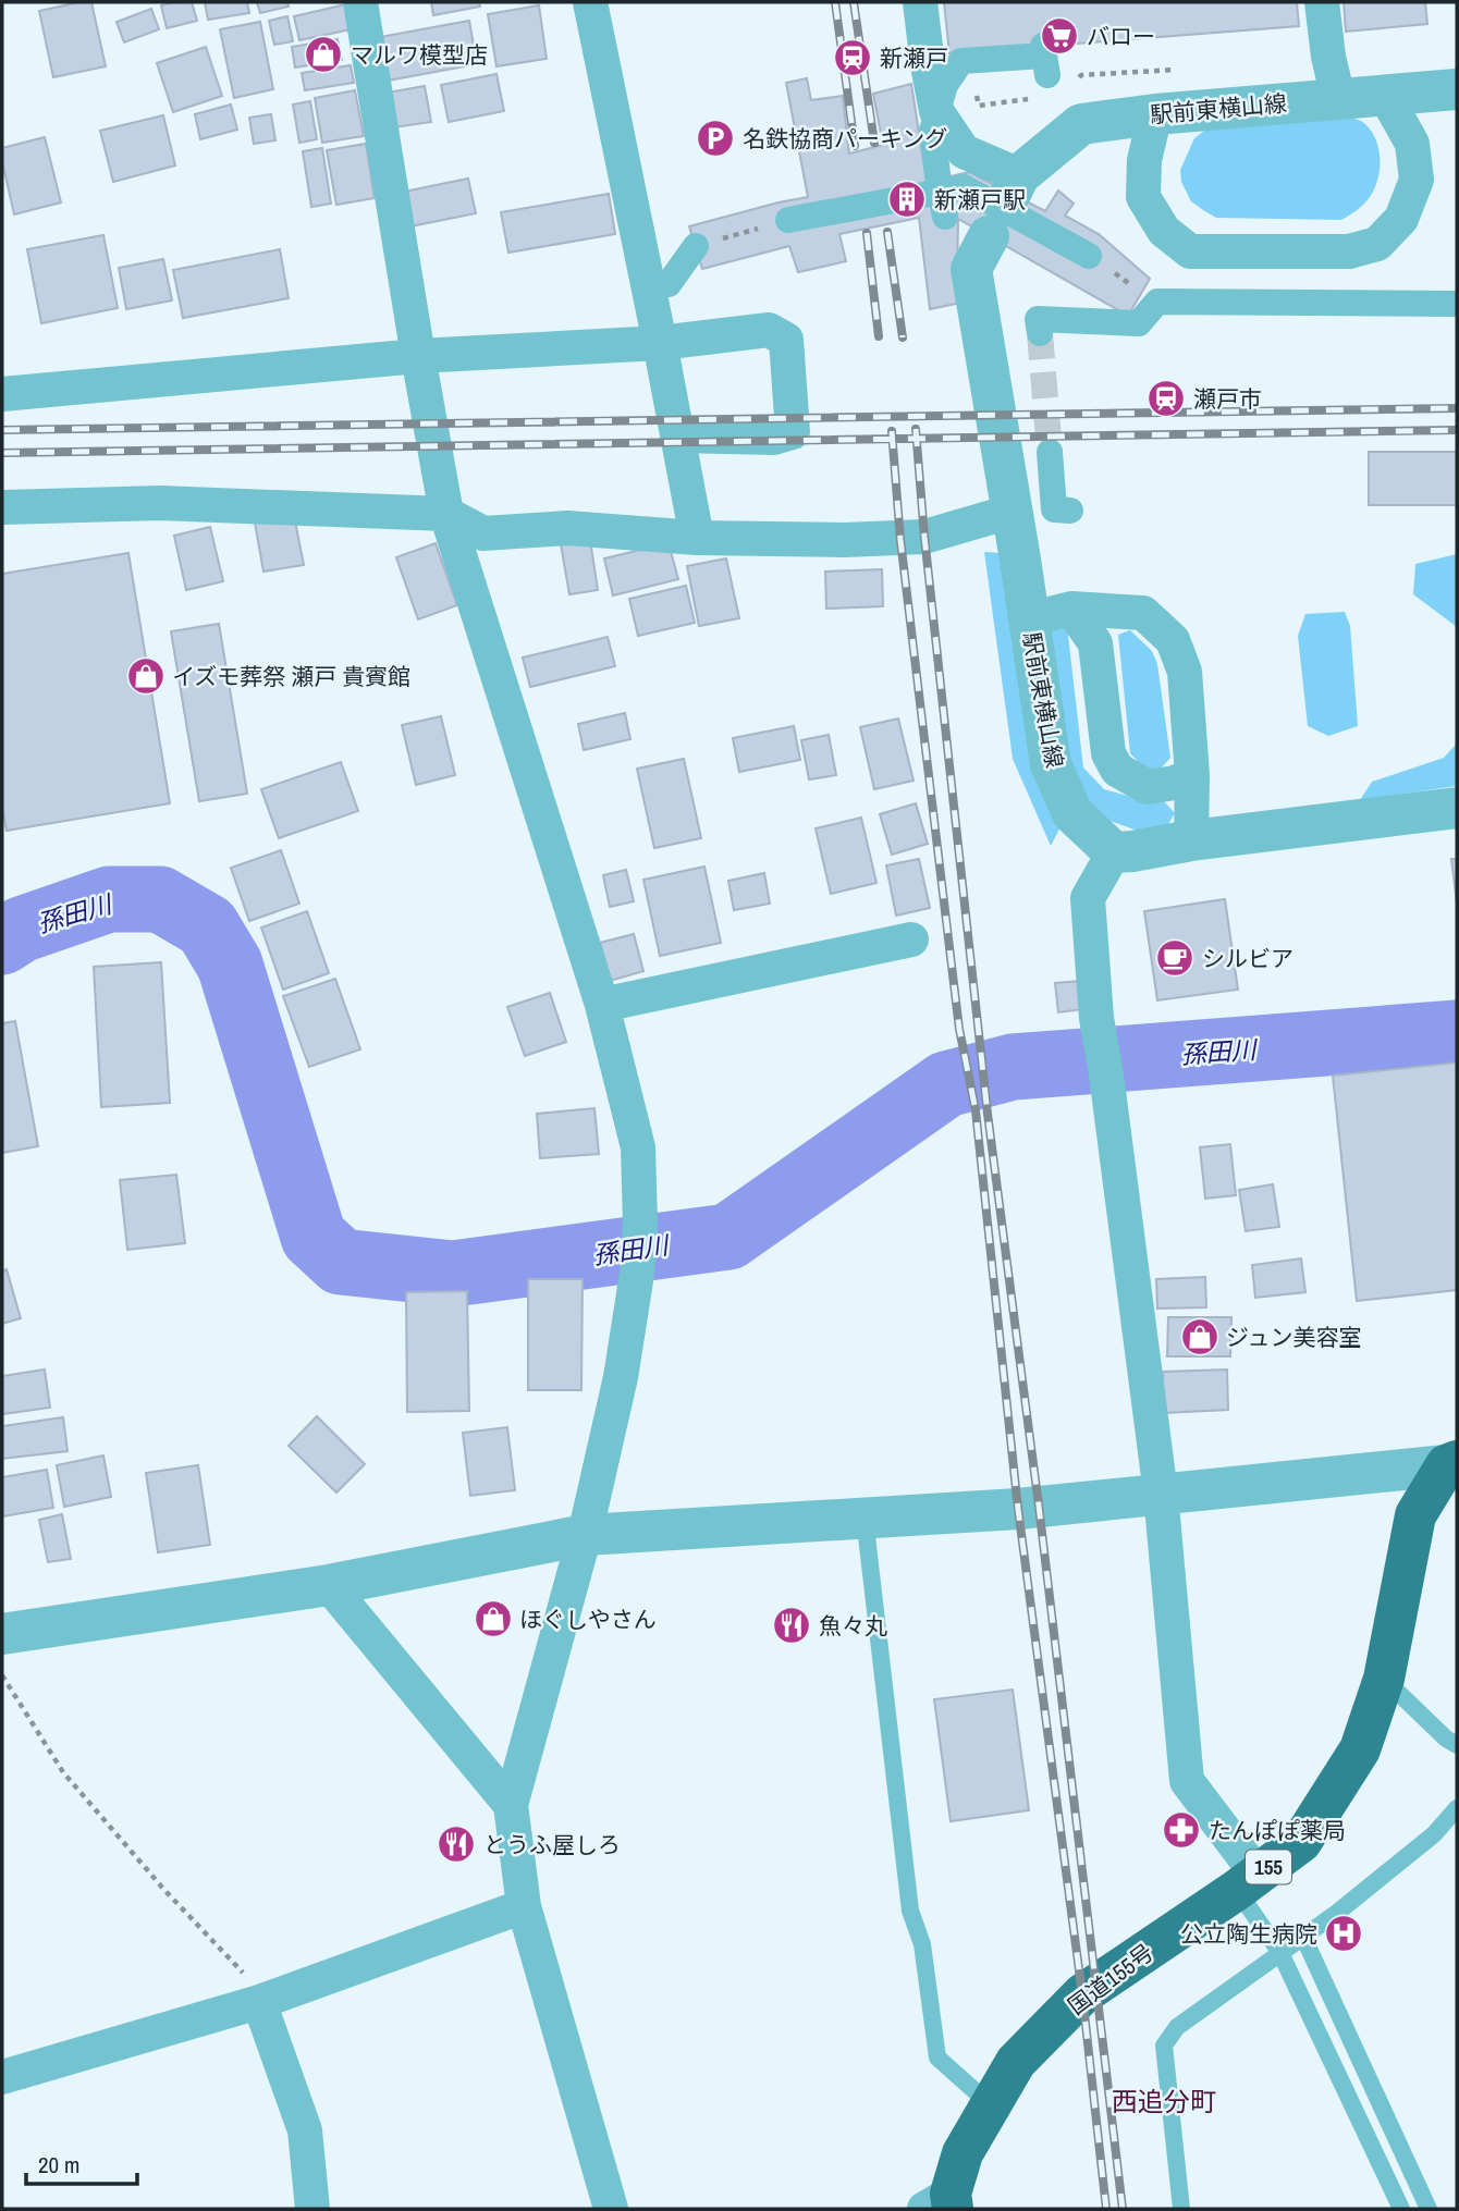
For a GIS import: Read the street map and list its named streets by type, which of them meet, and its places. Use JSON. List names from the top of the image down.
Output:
{
  "streets": {
    "highway": ["155", "国道155号"],
    "street": ["駅前東横山線"]
  },
  "districts": ["西追分町"],
  "water": ["孫田川"],
  "places": {
    "supermarket": ["バロー"],
    "shop": [
      "マルワ模型店",
      "イズモ葬祭 瀬戸 貴賓館",
      "ジュン美容室",
      "ほぐしやさん"
    ],
    "station": ["新瀬戸", "瀬戸市"],
    "parking": ["名鉄協商パーキング"],
    "building": ["新瀬戸駅"],
    "cafe": ["シルビア"],
    "restaurant": ["魚々丸", "とうふ屋しろ"],
    "pharmacy": ["たんぽぽ薬局"],
    "hospital": ["公立陶生病院"]
  },
  "scale_bar": "20 m"
}
